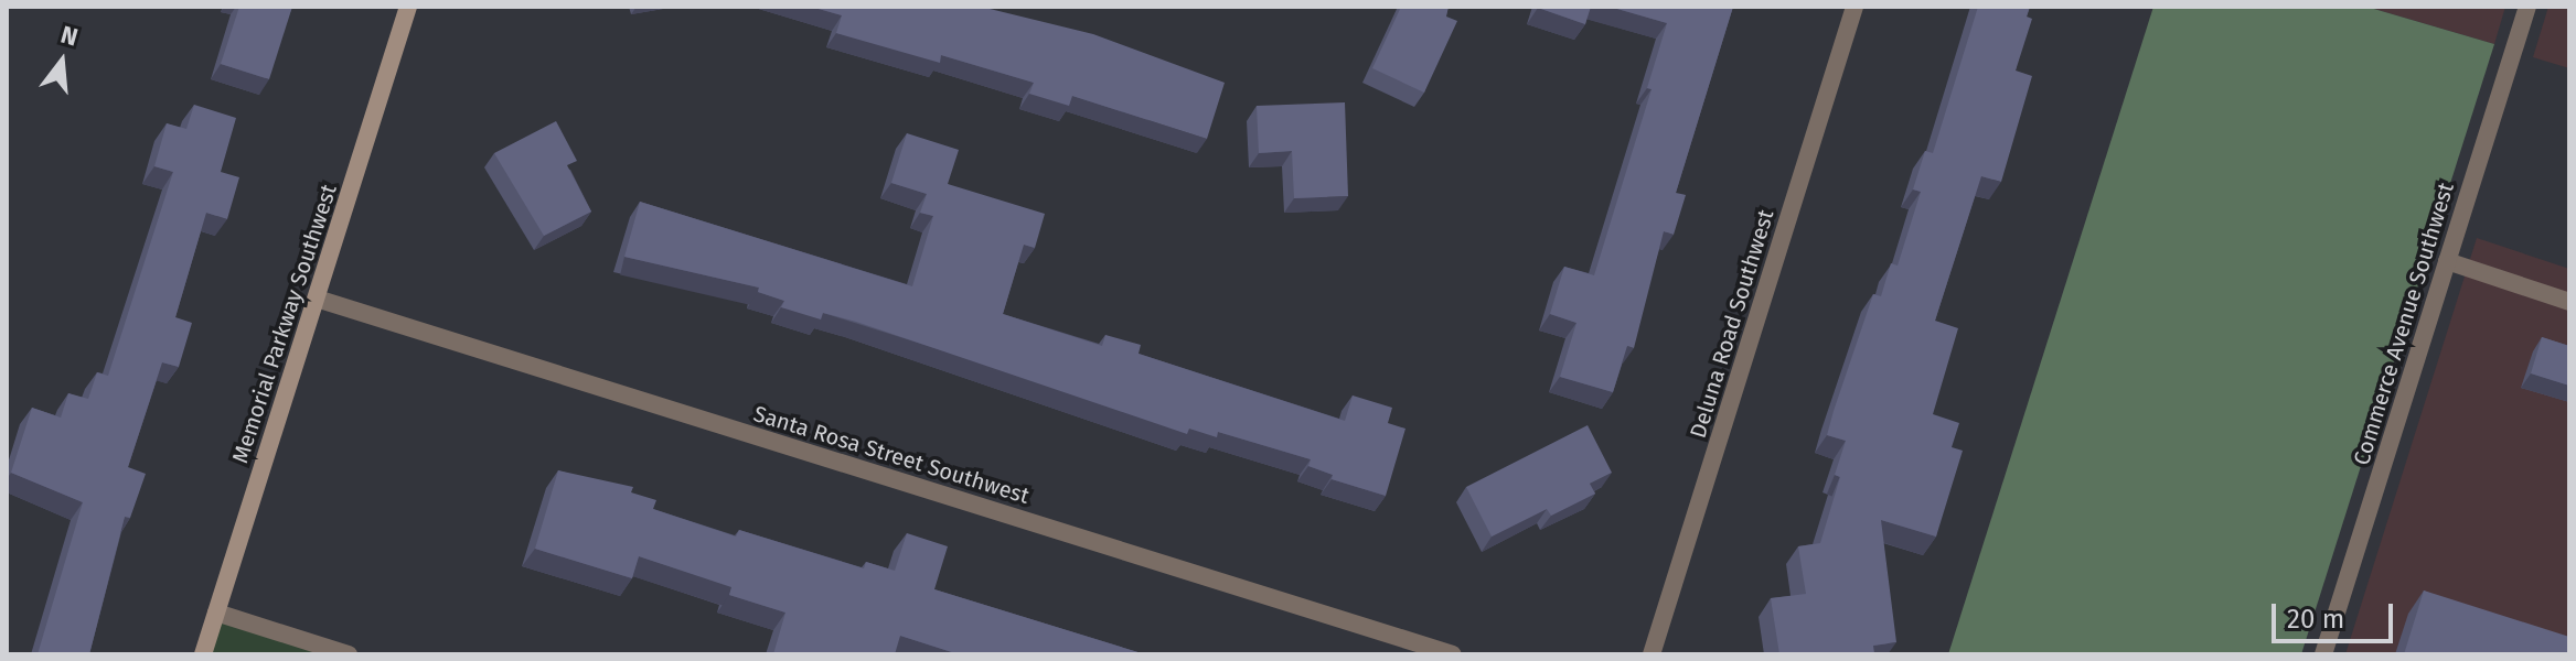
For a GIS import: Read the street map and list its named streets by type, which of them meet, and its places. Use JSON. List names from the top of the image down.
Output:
{
  "streets": {
    "street": [
      "Memorial Parkway Southwest",
      "Deluna Road Southwest",
      "Commerce Avenue Southwest",
      "Santa Rosa Street Southwest"
    ]
  },
  "crossings": [
    ["Memorial Parkway Southwest", "Santa Rosa Street Southwest"]
  ],
  "scale_bar": "20 m",
  "north": "top"
}
